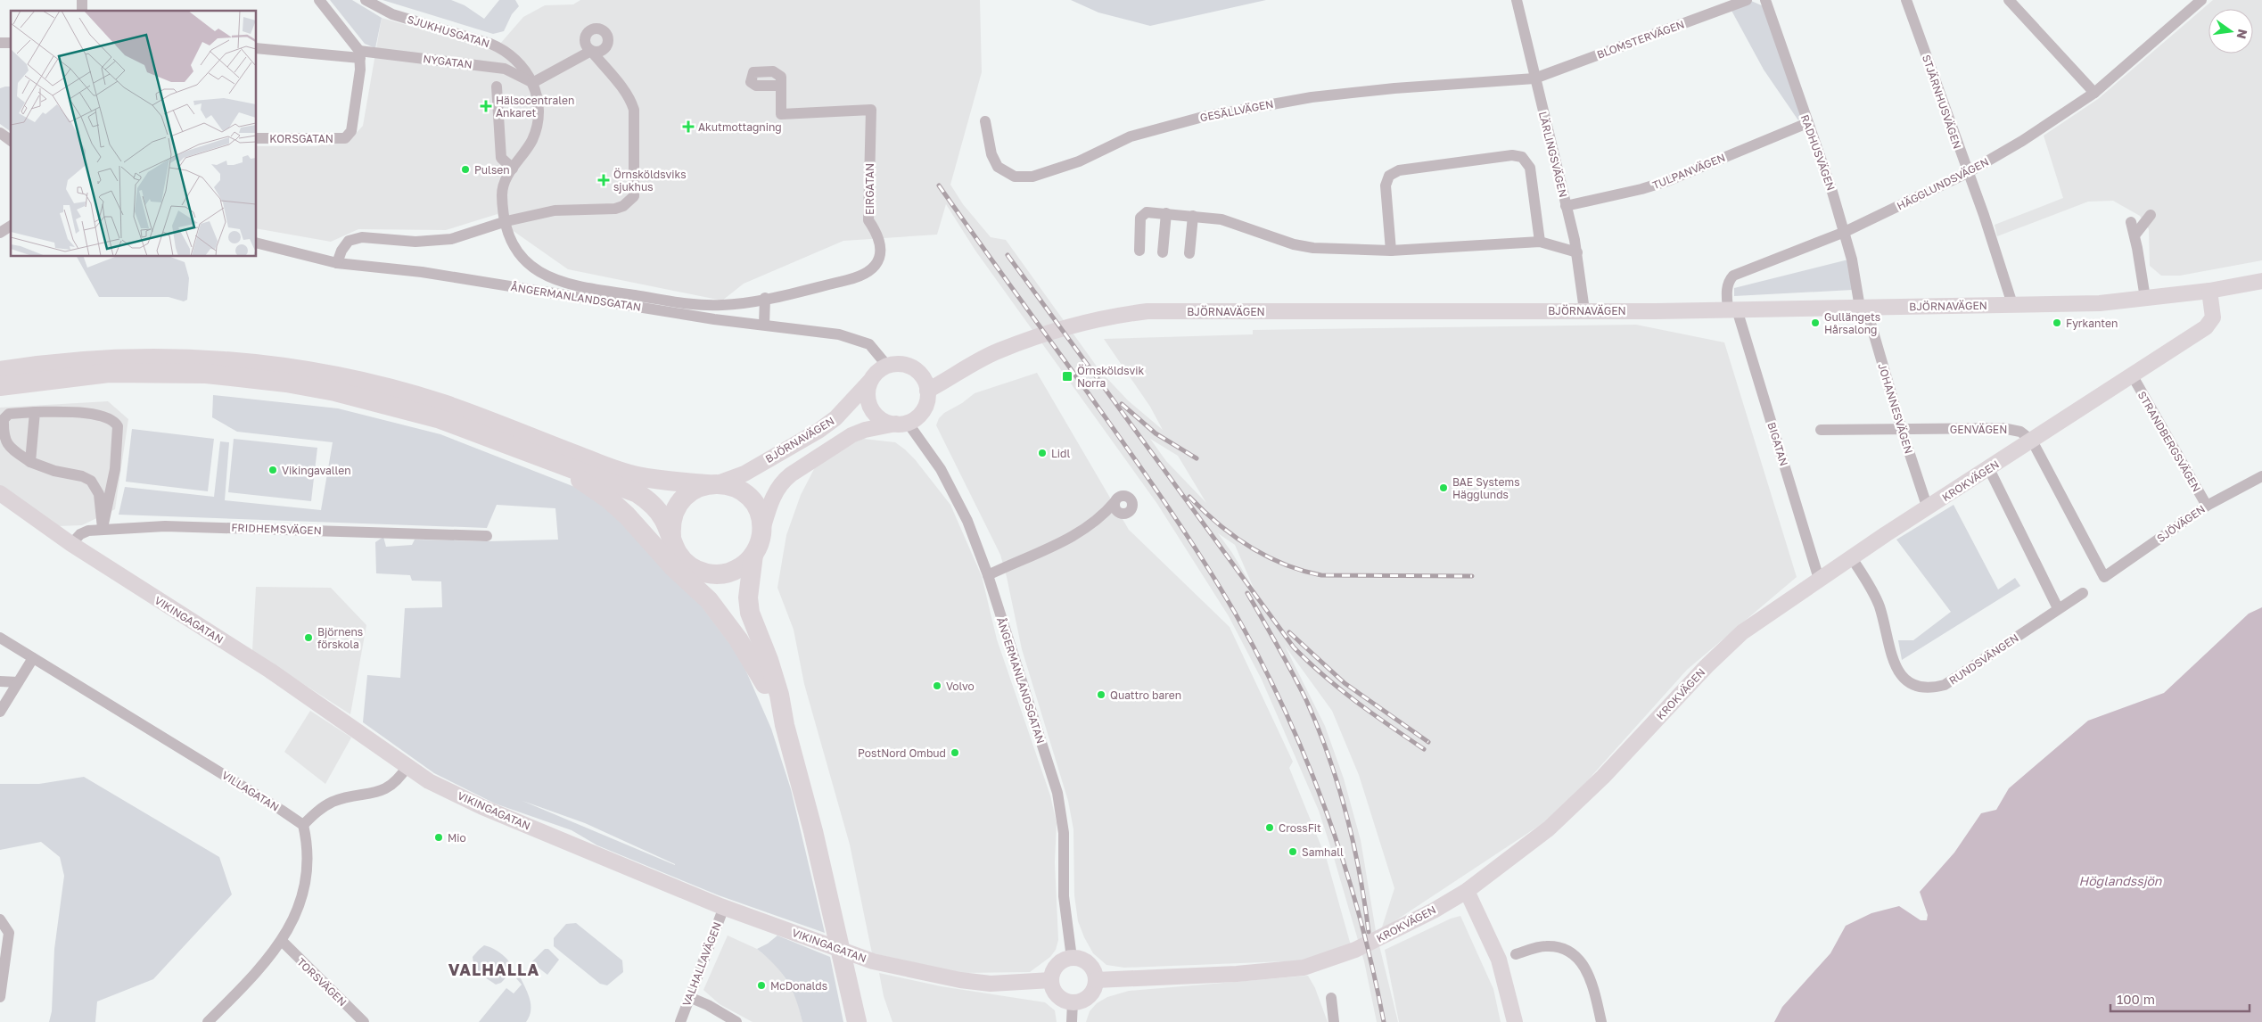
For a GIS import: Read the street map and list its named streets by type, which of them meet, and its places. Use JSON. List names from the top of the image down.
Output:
{
  "streets": {
    "street": [
      "SJUKHUSGATAN",
      "BLOMSTERVÄGEN",
      "NYGATAN",
      "STJÄRNHUSVÄGEN",
      "GESÄLLVÄGEN",
      "KORSGATAN",
      "RADHUSVÄGEN",
      "LÄRLINGSVÄGEN",
      "TULPANVÄGEN",
      "HÄGGLUNDSVÄGEN",
      "EIRGATAN",
      "ÅNGERMANLANDSGATAN",
      "BJÖRNAVÄGEN",
      "JOHANNESVÄGEN",
      "GENVÄGEN",
      "STRANDBERGSVÄGEN",
      "BIGATAN",
      "KROKVÄGEN",
      "SJÖVÄGEN",
      "FRIDHEMSVÄGEN",
      "VIKINGAGATAN",
      "RUNDSVÄNGEN",
      "VILLAGATAN",
      "VALHALLAVÄGEN",
      "TORSVÄGEN"
    ]
  },
  "crossings": [
    ["SJUKHUSGATAN", "NYGATAN"],
    ["SJUKHUSGATAN", "EIRGATAN"],
    ["BLOMSTERVÄGEN", "GESÄLLVÄGEN"],
    ["BLOMSTERVÄGEN", "LÄRLINGSVÄGEN"],
    ["NYGATAN", "KORSGATAN"],
    ["STJÄRNHUSVÄGEN", "HÄGGLUNDSVÄGEN"],
    ["STJÄRNHUSVÄGEN", "BJÖRNAVÄGEN"],
    ["GESÄLLVÄGEN", "LÄRLINGSVÄGEN"],
    ["RADHUSVÄGEN", "TULPANVÄGEN"],
    ["RADHUSVÄGEN", "HÄGGLUNDSVÄGEN"],
    ["RADHUSVÄGEN", "BJÖRNAVÄGEN"],
    ["RADHUSVÄGEN", "JOHANNESVÄGEN"],
    ["LÄRLINGSVÄGEN", "TULPANVÄGEN"],
    ["LÄRLINGSVÄGEN", "BJÖRNAVÄGEN"],
    ["HÄGGLUNDSVÄGEN", "BJÖRNAVÄGEN"],
    ["HÄGGLUNDSVÄGEN", "BIGATAN"],
    ["ÅNGERMANLANDSGATAN", "BJÖRNAVÄGEN"],
    ["ÅNGERMANLANDSGATAN", "KROKVÄGEN"],
    ["ÅNGERMANLANDSGATAN", "VIKINGAGATAN"],
    ["BJÖRNAVÄGEN", "JOHANNESVÄGEN"],
    ["BJÖRNAVÄGEN", "BIGATAN"],
    ["BJÖRNAVÄGEN", "KROKVÄGEN"],
    ["JOHANNESVÄGEN", "GENVÄGEN"],
    ["JOHANNESVÄGEN", "KROKVÄGEN"],
    ["GENVÄGEN", "KROKVÄGEN"],
    ["GENVÄGEN", "SJÖVÄGEN"],
    ["STRANDBERGSVÄGEN", "KROKVÄGEN"],
    ["STRANDBERGSVÄGEN", "SJÖVÄGEN"],
    ["BIGATAN", "KROKVÄGEN"],
    ["KROKVÄGEN", "SJÖVÄGEN"],
    ["KROKVÄGEN", "VIKINGAGATAN"],
    ["KROKVÄGEN", "RUNDSVÄNGEN"],
    ["FRIDHEMSVÄGEN", "VIKINGAGATAN"],
    ["VIKINGAGATAN", "VALHALLAVÄGEN"]
  ],
  "districts": ["VALHALLA"],
  "water": ["Höglandssjön"],
  "places": {
    "health": ["Hälsocentralen Ankaret", "Akutmottagning", "Örnsköldsviks sjukhus"],
    "other": [
      "Pulsen",
      "Gullängets Hårsalong",
      "Fyrkanten",
      "Lidl",
      "Vikingavallen",
      "BAE Systems Hägglunds",
      "Björnens förskola",
      "Volvo",
      "Quattro baren",
      "PostNord Ombud",
      "CrossFit",
      "Mio",
      "Samhall",
      "McDonalds"
    ],
    "transit": ["Örnsköldsvik Norra"]
  },
  "scale_bar": "100 m",
  "north": "right"
}
